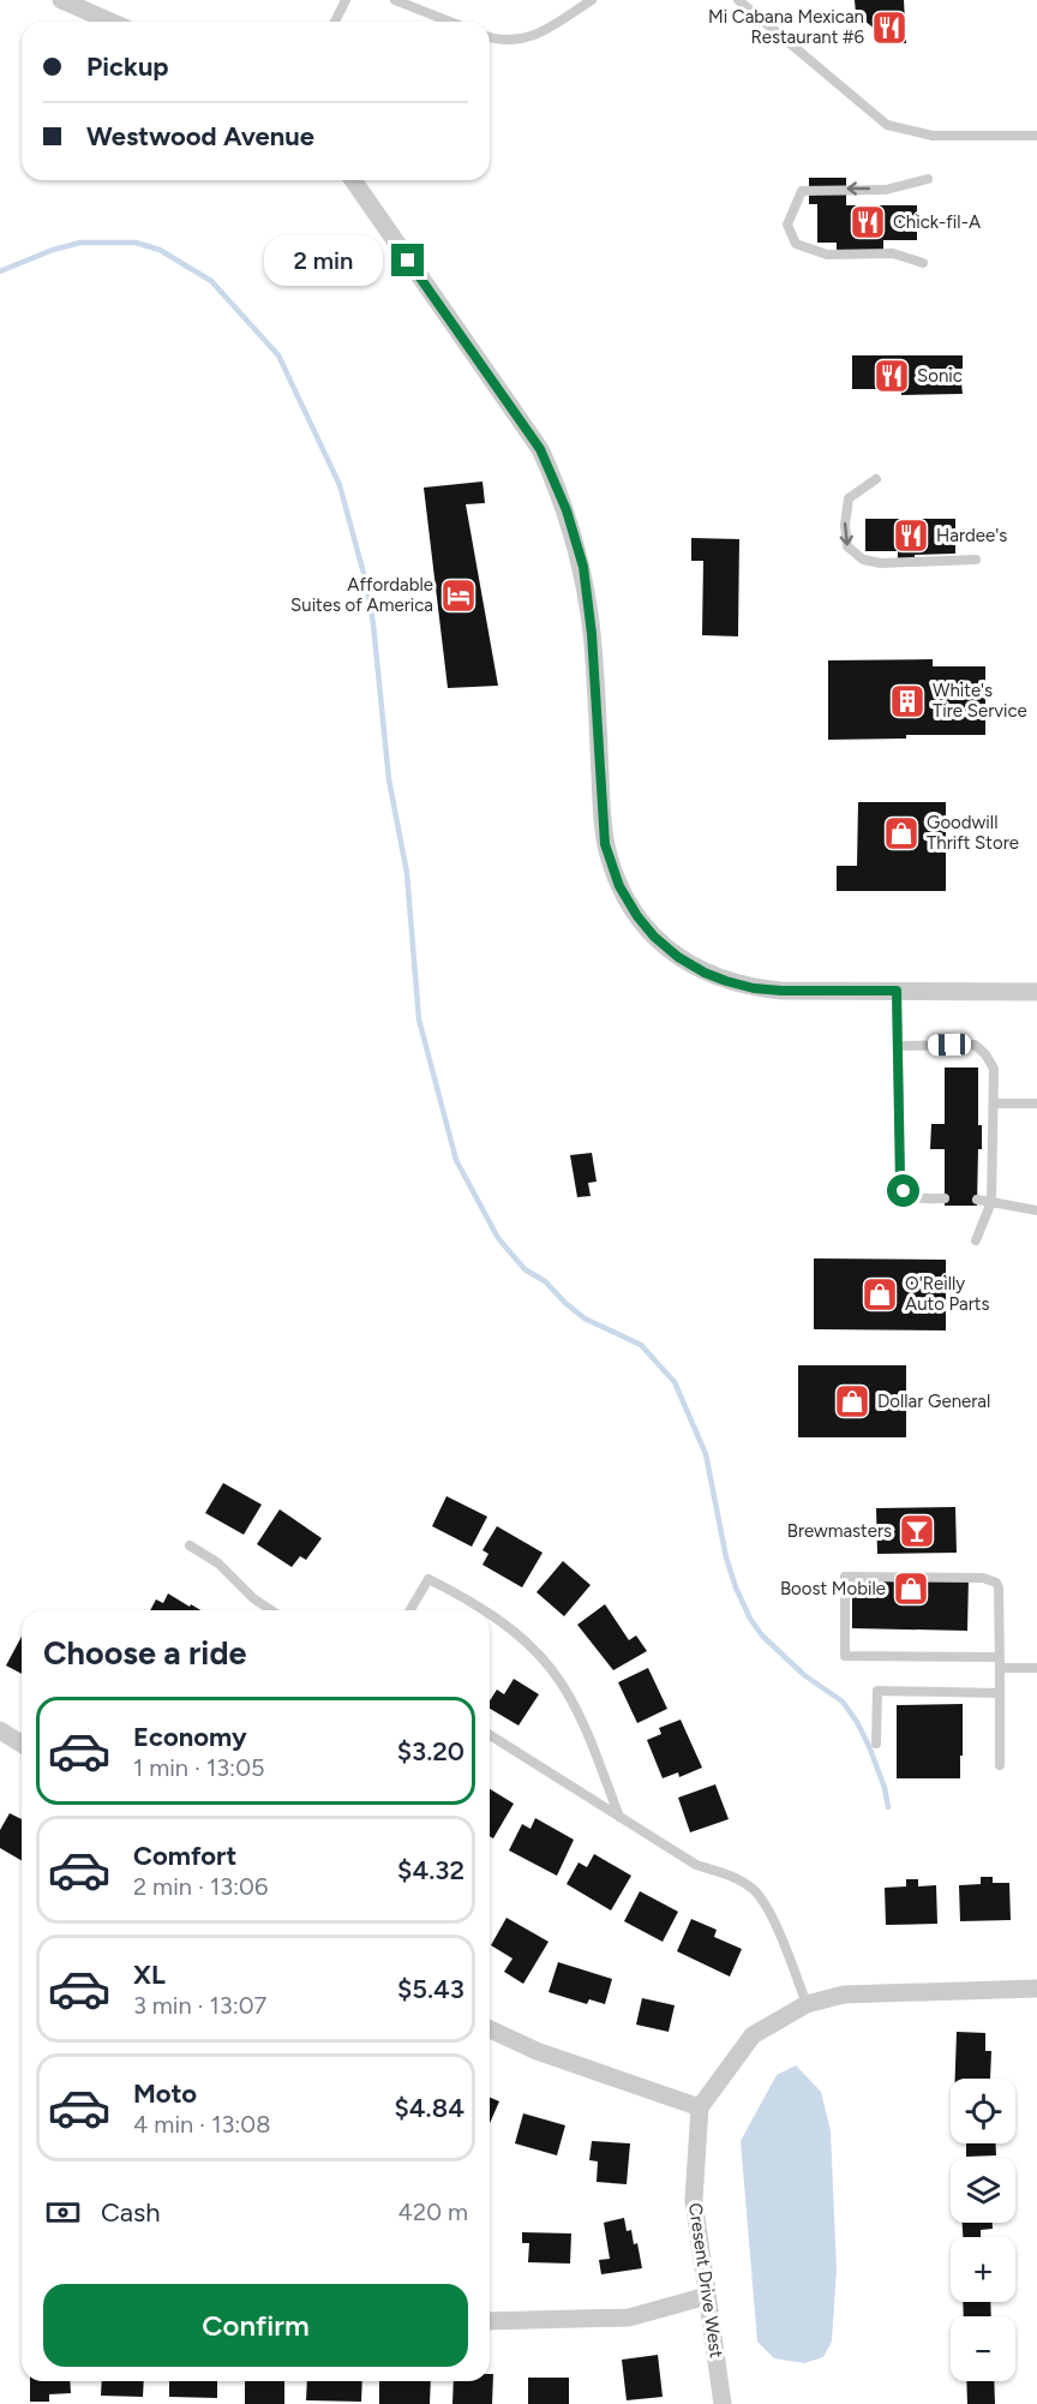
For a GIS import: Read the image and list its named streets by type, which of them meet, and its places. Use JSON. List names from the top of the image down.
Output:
{
  "streets": {
    "street": ["Cresent Drive West"]
  },
  "places": {
    "restaurant": [
      "Mi Cabana Mexican Restaurant #6",
      "Chick-fil-A",
      "Sonic",
      "Hardee's"
    ],
    "hotel": ["Affordable Suites of America"],
    "building": ["White's Tire Service"],
    "shop": [
      "Goodwill Thrift Store",
      "O'Reilly Auto Parts",
      "Dollar General",
      "Boost Mobile"
    ],
    "bar": ["Brewmasters"]
  },
  "page": {
    "banner": ["Pickup", "Westwood Avenue"],
    "bubble": "2 min",
    "heading": "Choose a ride",
    "list": [
      {
        "name": "Economy",
        "note": "1 min · 13:05",
        "value": "$3.20"
      },
      {
        "name": "Comfort",
        "note": "2 min · 13:06",
        "value": "$4.32"
      },
      {
        "name": "XL",
        "note": "3 min · 13:07",
        "value": "$5.43"
      },
      {
        "name": "Moto",
        "note": "4 min · 13:08",
        "value": "$4.84"
      }
    ],
    "map_buttons": ["+", "−"],
    "pay": ["Cash", "420 m"],
    "buttons": "Confirm"
  }
}
